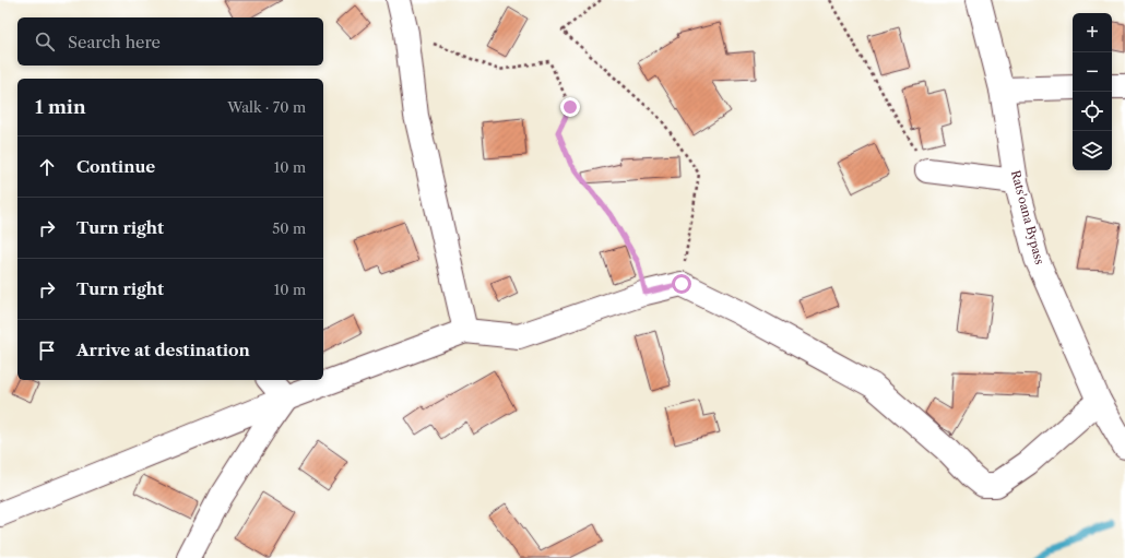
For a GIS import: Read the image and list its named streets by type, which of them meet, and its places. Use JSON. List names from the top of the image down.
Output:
{
  "streets": {
    "street": ["Rats'oana Bypass"]
  },
  "page": {
    "map_buttons": ["+", "−"],
    "search": "Search here",
    "heading": ["1 min", "Walk · 70 m"],
    "list": [
      ["Continue", "10 m"],
      ["Turn right", "50 m"],
      ["Turn right", "10 m"],
      "Arrive at destination"
    ]
  }
}
